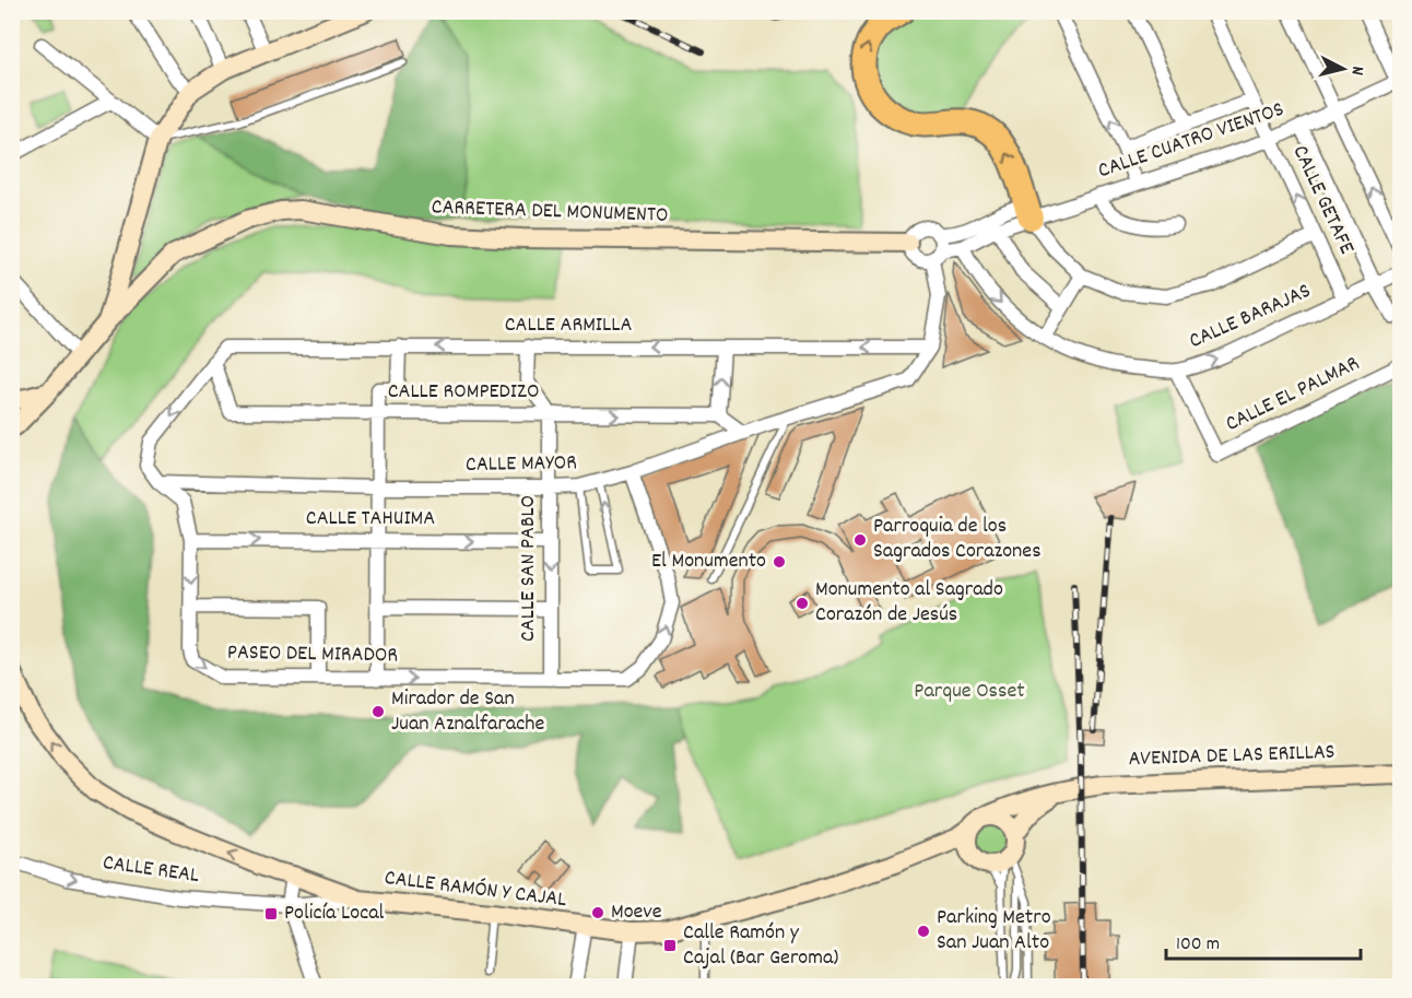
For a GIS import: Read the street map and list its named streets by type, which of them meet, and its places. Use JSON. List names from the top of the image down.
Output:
{
  "streets": {
    "main road": ["CARRETERA DEL MONUMENTO", "AVENIDA DE LAS ERILLAS", "CALLE RAMÓN Y CAJAL"],
    "street": [
      "CALLE CUATRO VIENTOS",
      "CALLE GETAFE",
      "CALLE BARAJAS",
      "CALLE ARMILLA",
      "CALLE ROMPEDIZO",
      "CALLE EL PALMAR",
      "CALLE MAYOR",
      "CALLE TAHUIMA",
      "CALLE SAN PABLO",
      "PASEO DEL MIRADOR",
      "CALLE REAL"
    ]
  },
  "crossings": [
    ["CALLE CUATRO VIENTOS", "CALLE GETAFE"],
    ["CALLE CUATRO VIENTOS", "CARRETERA DEL MONUMENTO"],
    ["CALLE CUATRO VIENTOS", "CALLE BARAJAS"],
    ["CALLE GETAFE", "CALLE BARAJAS"],
    ["CALLE BARAJAS", "CALLE EL PALMAR"],
    ["CALLE ARMILLA", "CALLE ROMPEDIZO"],
    ["CALLE ARMILLA", "CALLE MAYOR"],
    ["CALLE ARMILLA", "PASEO DEL MIRADOR"],
    ["CALLE ROMPEDIZO", "CALLE SAN PABLO"],
    ["CALLE MAYOR", "CALLE SAN PABLO"],
    ["CALLE MAYOR", "PASEO DEL MIRADOR"],
    ["CALLE TAHUIMA", "CALLE SAN PABLO"],
    ["CALLE TAHUIMA", "PASEO DEL MIRADOR"],
    ["CALLE SAN PABLO", "PASEO DEL MIRADOR"],
    ["AVENIDA DE LAS ERILLAS", "CALLE RAMÓN Y CAJAL"],
    ["CALLE REAL", "CALLE RAMÓN Y CAJAL"]
  ],
  "one_way": ["CALLE ARMILLA", "CALLE REAL"],
  "parks": ["Parque Osset"],
  "places": {
    "other": [
      "Parroquia de los Sagrados Corazones",
      "El Monumento",
      "Monumento al Sagrado Corazón de Jesús",
      "Mirador de San Juan Aznalfarache",
      "Moeve",
      "Parking Metro San Juan Alto"
    ],
    "transit": ["Policía Local", "Calle Ramón y Cajal (Bar Geroma)"]
  },
  "scale_bar": "100 m",
  "north": "right"
}
